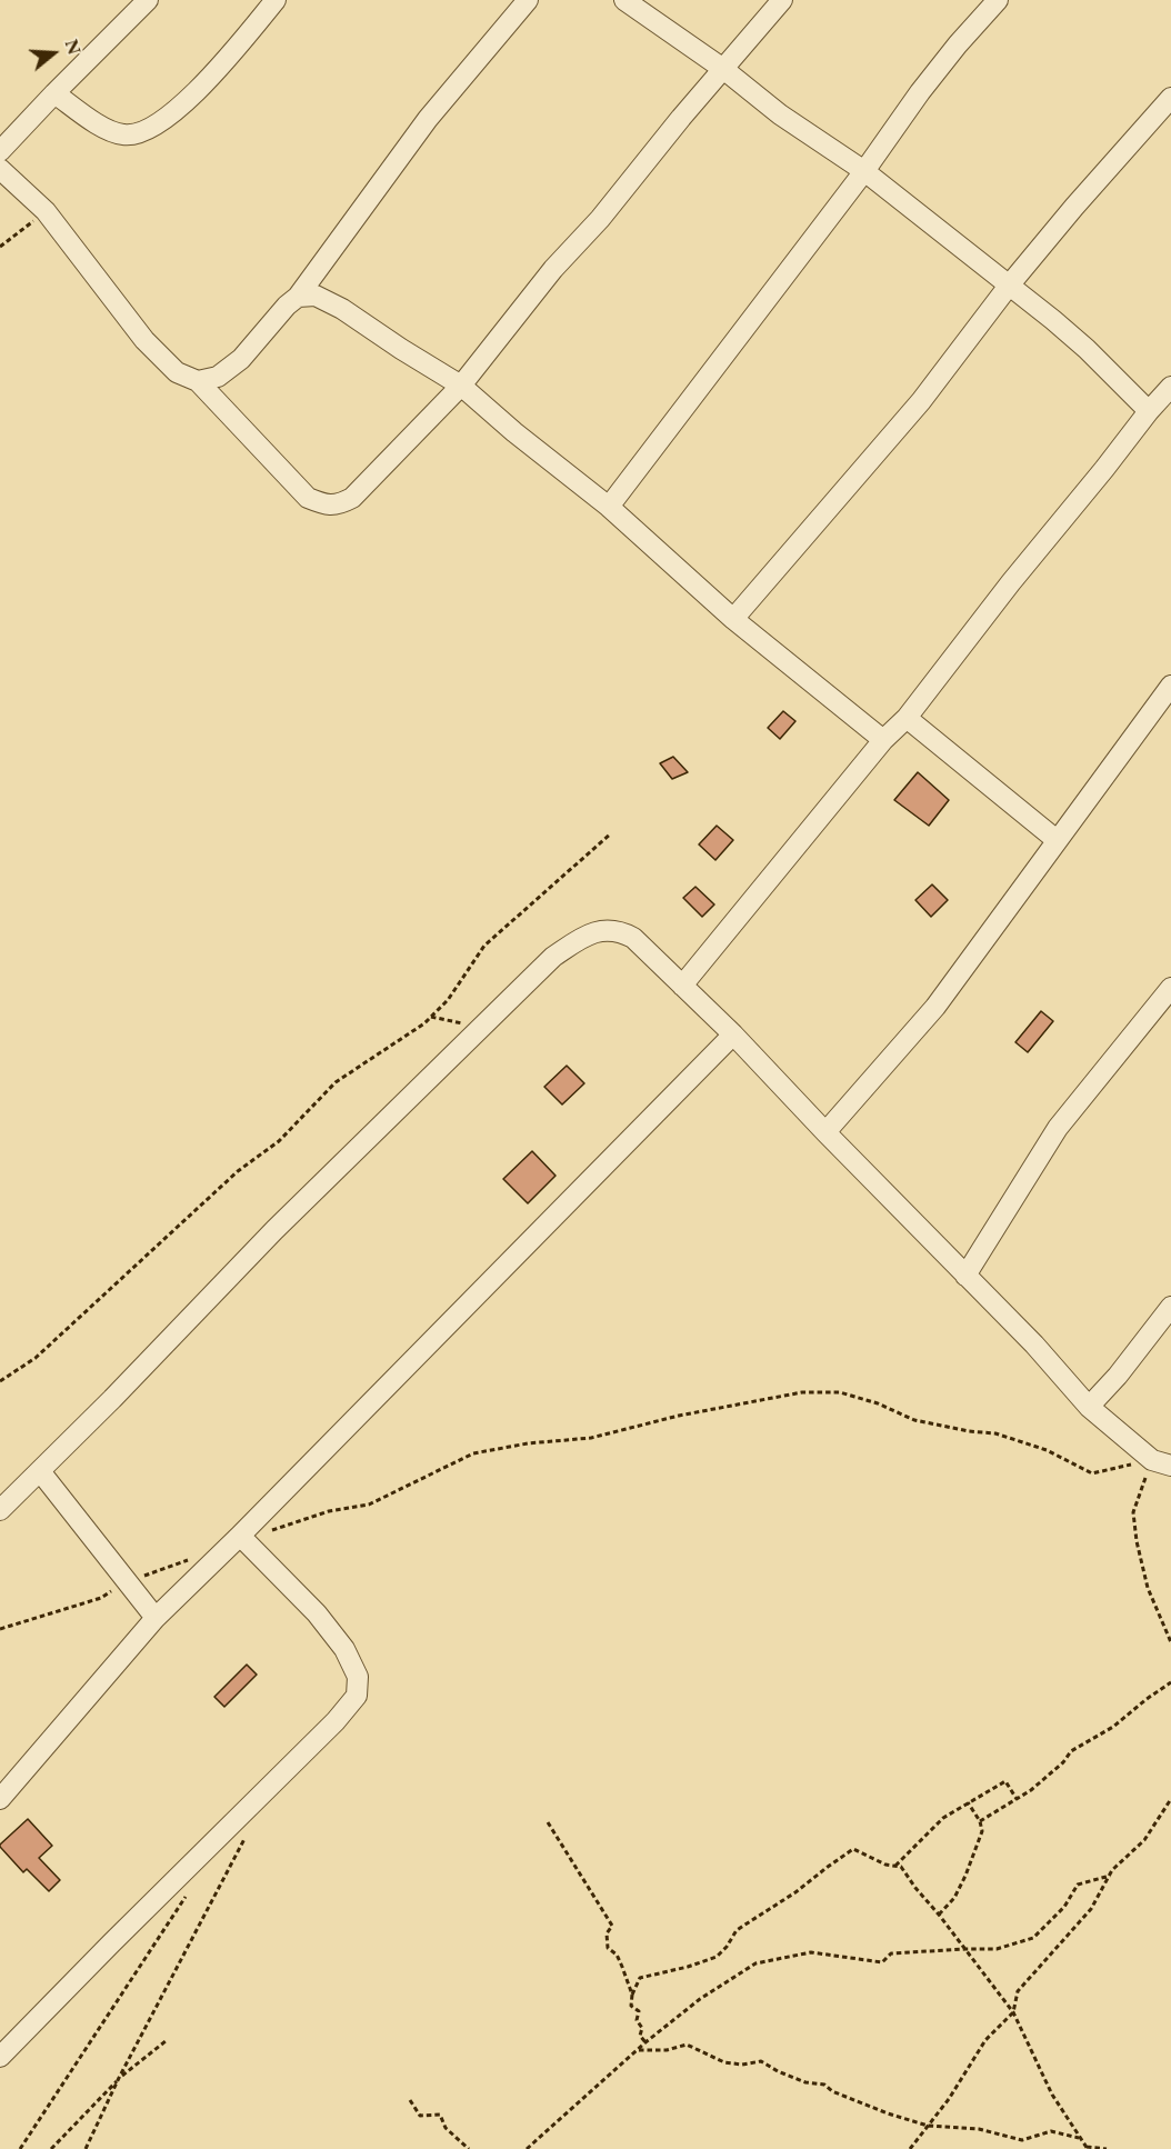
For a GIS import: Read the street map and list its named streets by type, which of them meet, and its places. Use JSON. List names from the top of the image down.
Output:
{
  "north": "right"
}
